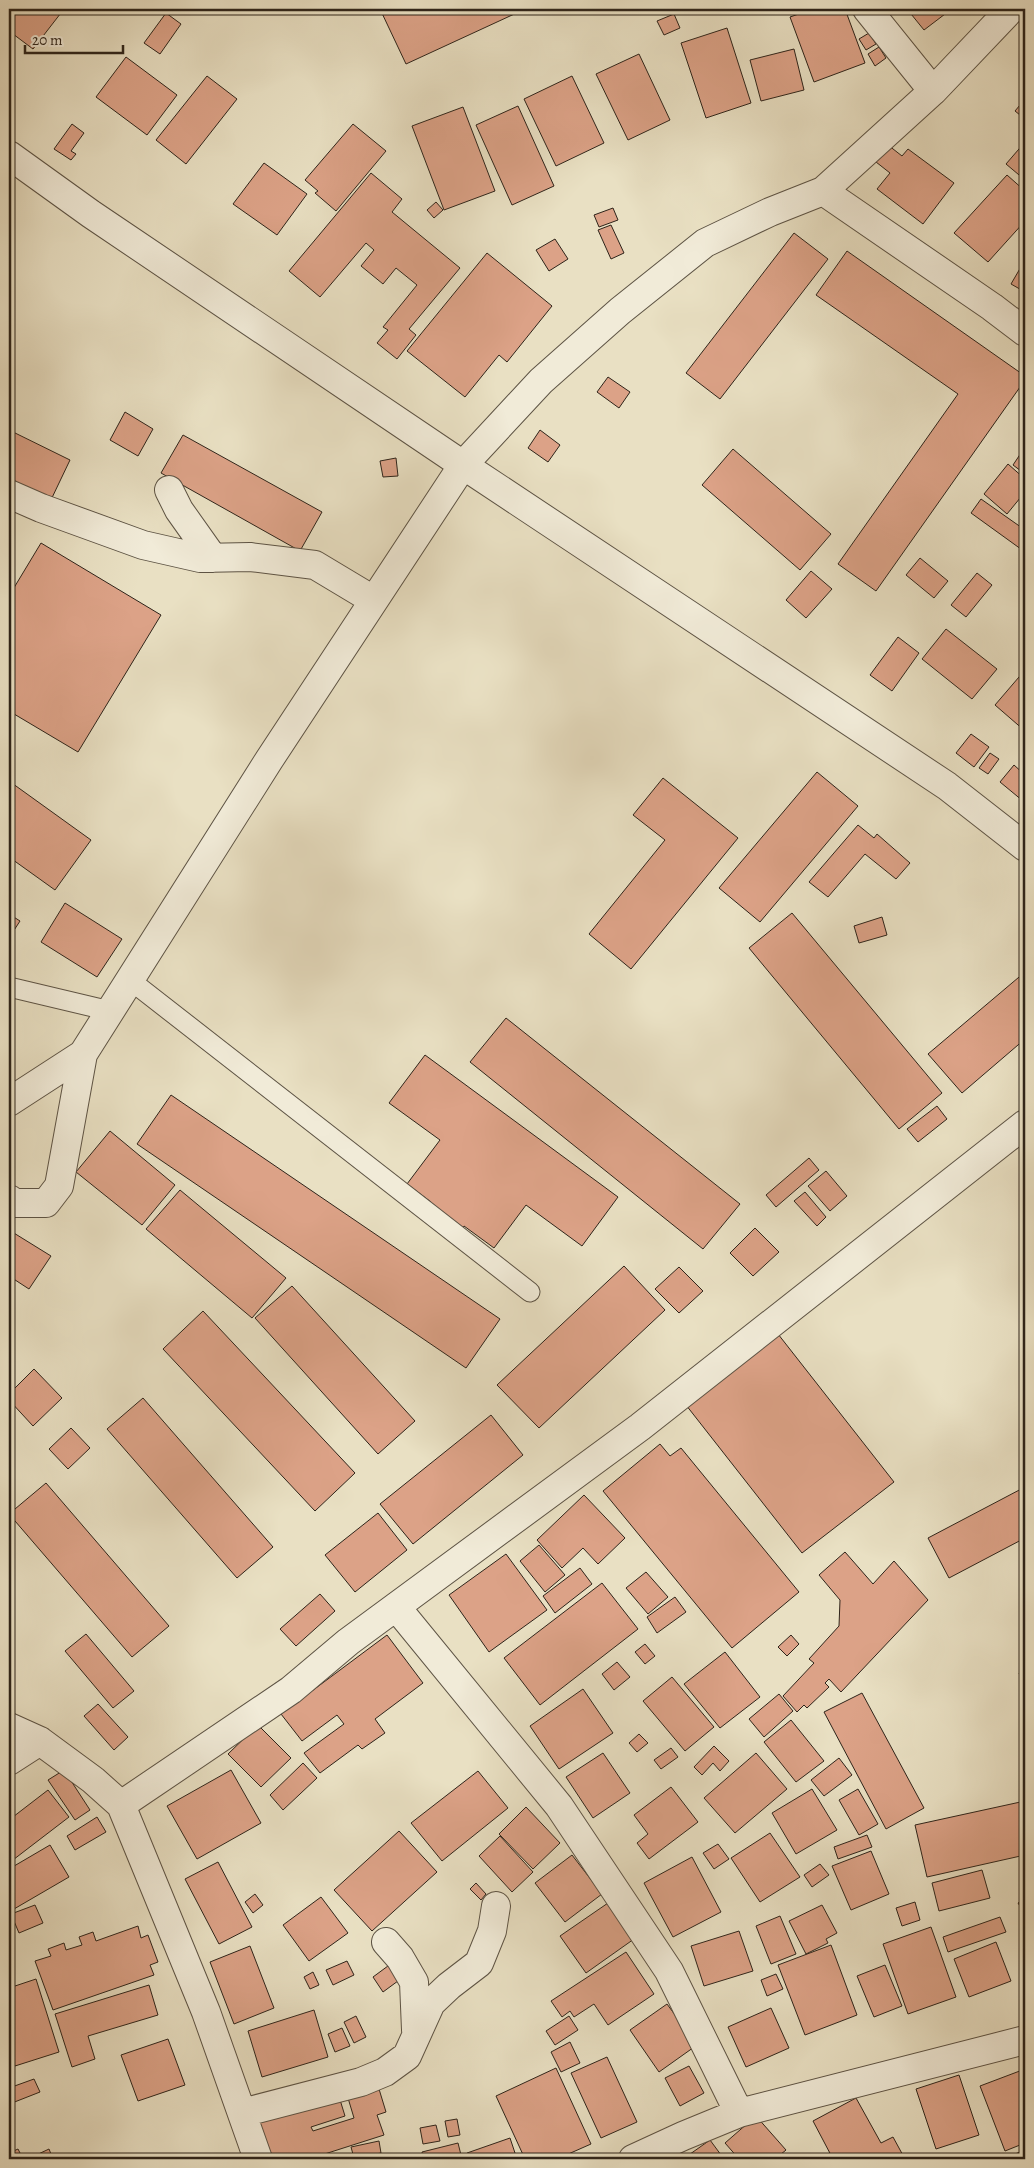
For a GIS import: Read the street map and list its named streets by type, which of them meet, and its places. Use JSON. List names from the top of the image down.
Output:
{
  "scale_bar": "20 m"
}
